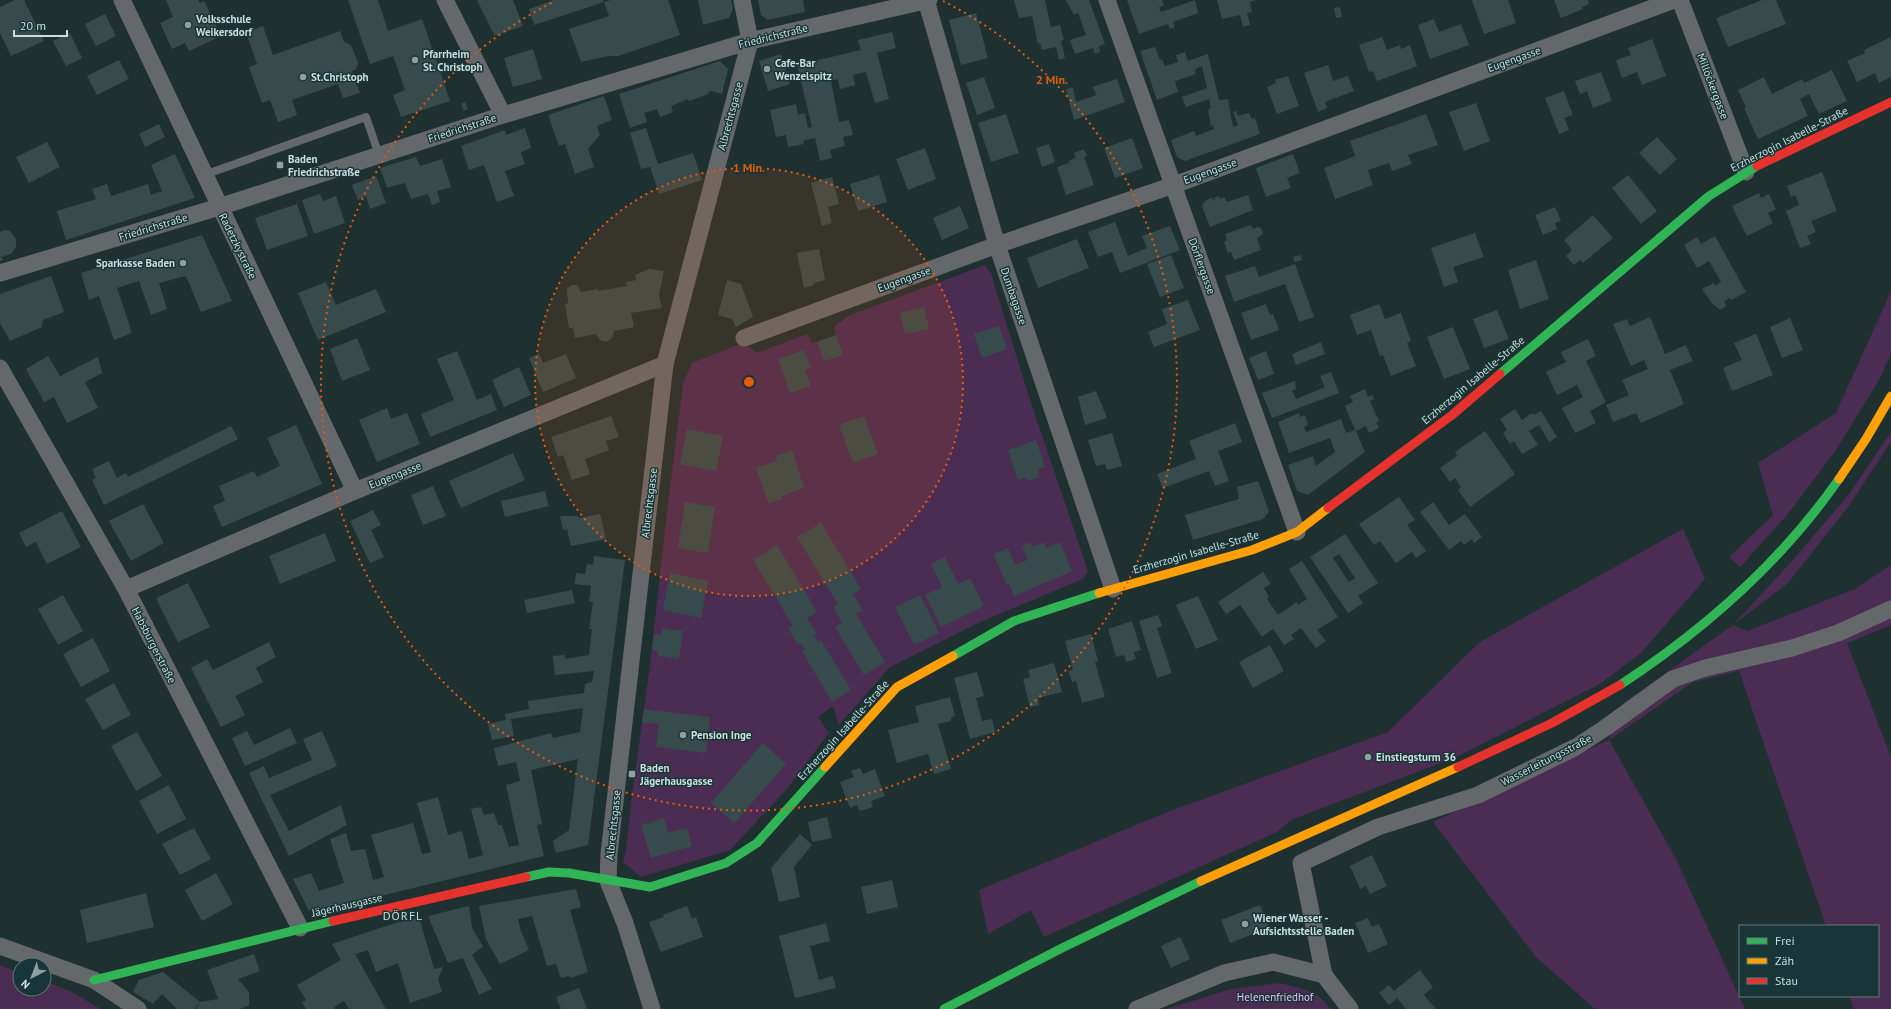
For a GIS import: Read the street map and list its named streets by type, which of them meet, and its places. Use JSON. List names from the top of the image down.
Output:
{
  "streets": {
    "street": [
      "Friedrichstraße",
      "Eugengasse",
      "Millöckergasse",
      "Albrechtsgasse",
      "Erzherzogin Isabelle-Straße",
      "Radetzkystraße",
      "Dörflergasse",
      "Dumbagasse",
      "Habsburgerstraße",
      "Wasserleitungsstraße",
      "Jägerhausgasse"
    ]
  },
  "crossings": [
    ["Friedrichstraße", "Albrechtsgasse"],
    ["Friedrichstraße", "Radetzkystraße"],
    ["Friedrichstraße", "Dumbagasse"],
    ["Eugengasse", "Albrechtsgasse"],
    ["Eugengasse", "Radetzkystraße"],
    ["Eugengasse", "Dörflergasse"],
    ["Eugengasse", "Dumbagasse"],
    ["Eugengasse", "Habsburgerstraße"],
    ["Millöckergasse", "Erzherzogin Isabelle-Straße"],
    ["Albrechtsgasse", "Erzherzogin Isabelle-Straße"],
    ["Albrechtsgasse", "Jägerhausgasse"],
    ["Erzherzogin Isabelle-Straße", "Dörflergasse"],
    ["Erzherzogin Isabelle-Straße", "Dumbagasse"],
    ["Erzherzogin Isabelle-Straße", "Jägerhausgasse"],
    ["Habsburgerstraße", "Jägerhausgasse"]
  ],
  "districts": ["DÖRFL"],
  "parks": ["Helenenfriedhof"],
  "places": {
    "other": [
      "Volksschule Weikersdorf",
      "Pfarrheim St. Christoph",
      "Cafe-Bar Wenzelspitz",
      "St.Christoph",
      "Sparkasse Baden",
      "Pension Inge",
      "Einstiegsturm 36",
      "Wiener Wasser - Aufsichtsstelle Baden"
    ],
    "transit": ["Baden Friedrichstraße", "Baden Jägerhausgasse"]
  },
  "legend": ["Frei", "Zäh", "Stau"],
  "scale_bar": "20 m",
  "north": "bottom left",
  "rings": ["2 Min.", "1 Min."]
}
